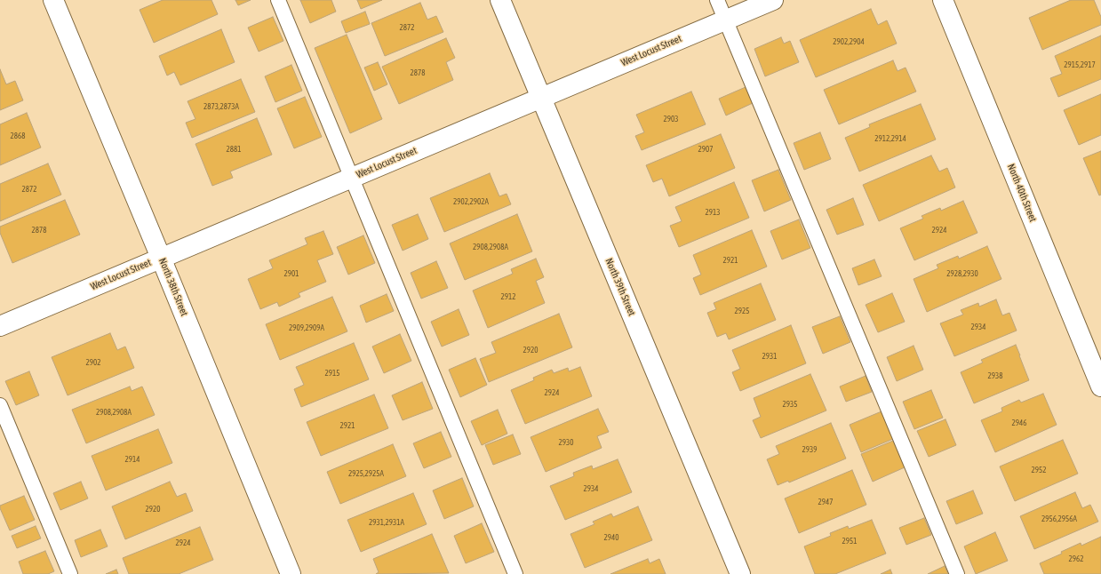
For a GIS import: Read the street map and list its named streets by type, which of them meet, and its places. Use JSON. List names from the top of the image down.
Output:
{
  "streets": {
    "street": [
      "West Locust Street",
      "North 40th Street",
      "North 38th Street",
      "North 39th Street"
    ]
  },
  "crossings": [
    ["West Locust Street", "North 38th Street"],
    ["West Locust Street", "North 39th Street"]
  ],
  "house_numbers": [
    "2872",
    "2902,2904",
    "2915,2917",
    "2878",
    "2873,2873A",
    "2903",
    "2868",
    "2912,2914",
    "2881",
    "2907",
    "2872",
    "2902,2902A",
    "2913",
    "2878",
    "2924",
    "2908,2908A",
    "2921",
    "2901",
    "2928,2930",
    "2912",
    "2925",
    "2934",
    "2909,2909A",
    "2920",
    "2931",
    "2902",
    "2915",
    "2938",
    "2924",
    "2935",
    "2908,2908A",
    "2946",
    "2921",
    "2930",
    "2939",
    "2914",
    "2952",
    "2925,2925A",
    "2934",
    "2947",
    "2920",
    "2956,2956A",
    "2931,2931A",
    "2940",
    "2951",
    "2924",
    "2962"
  ]
}
